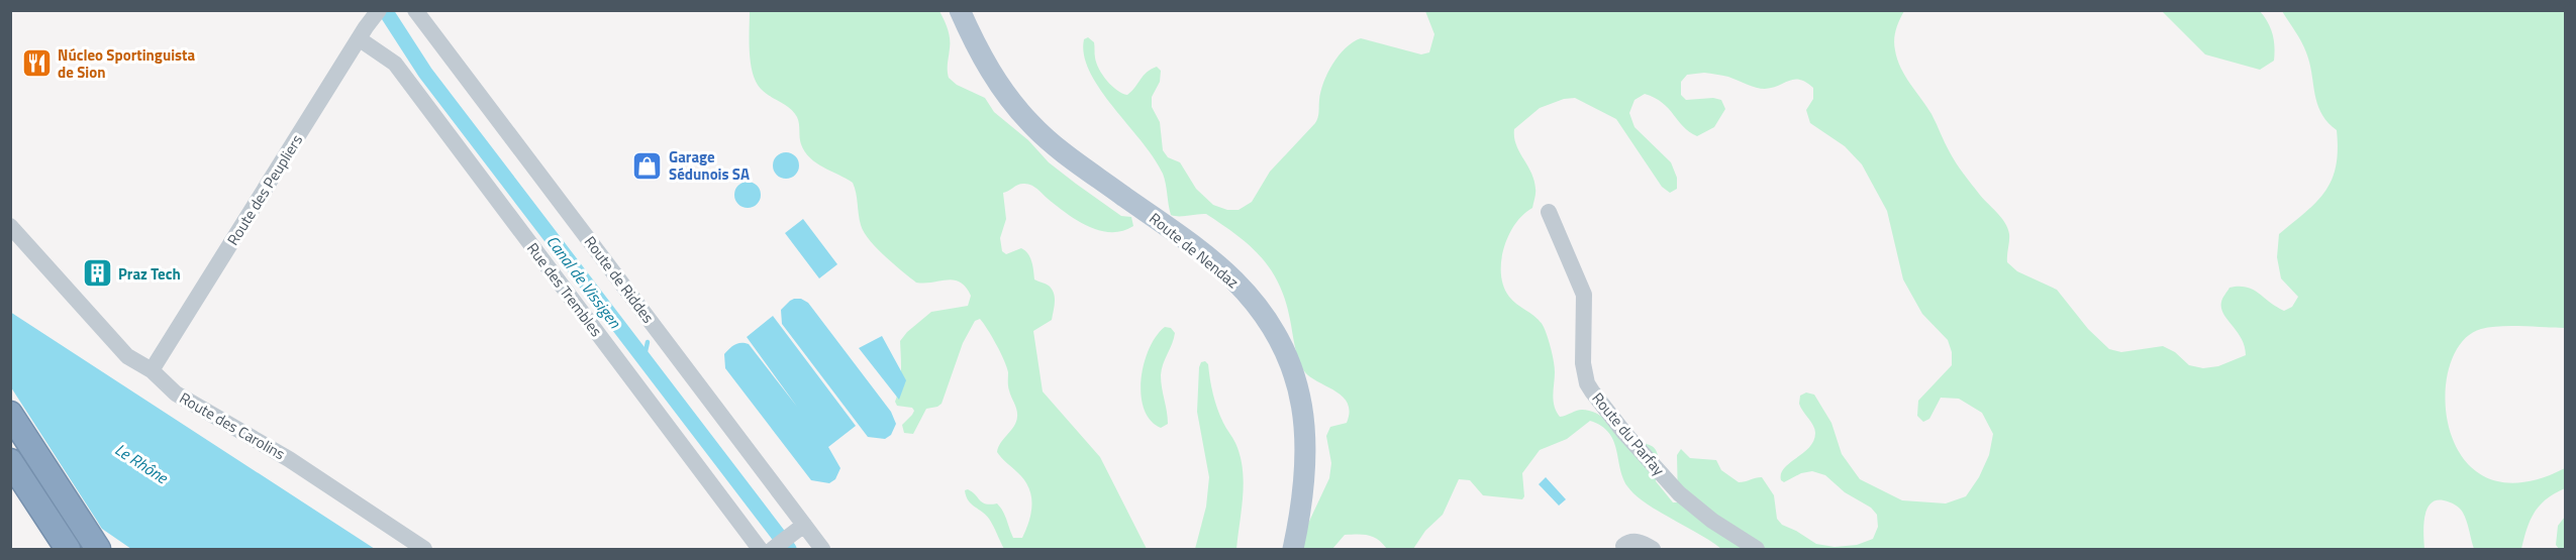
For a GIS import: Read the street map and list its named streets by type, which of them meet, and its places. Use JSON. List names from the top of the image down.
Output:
{
  "streets": {
    "main road": ["Route de Nendaz"],
    "street": [
      "Route des Peupliers",
      "Route de Riddes",
      "Rue des Trembles",
      "Route des Carolins",
      "Route du Parfay"
    ]
  },
  "crossings": [
    ["Route des Peupliers", "Rue des Trembles"],
    ["Route des Peupliers", "Route des Carolins"]
  ],
  "water": ["Canal de Vissigen", "Le Rhône"],
  "places": {
    "restaurant": ["Núcleo Sportinguista de Sion"],
    "shop": ["Garage Sédunois SA"],
    "building": ["Praz Tech"]
  }
}
